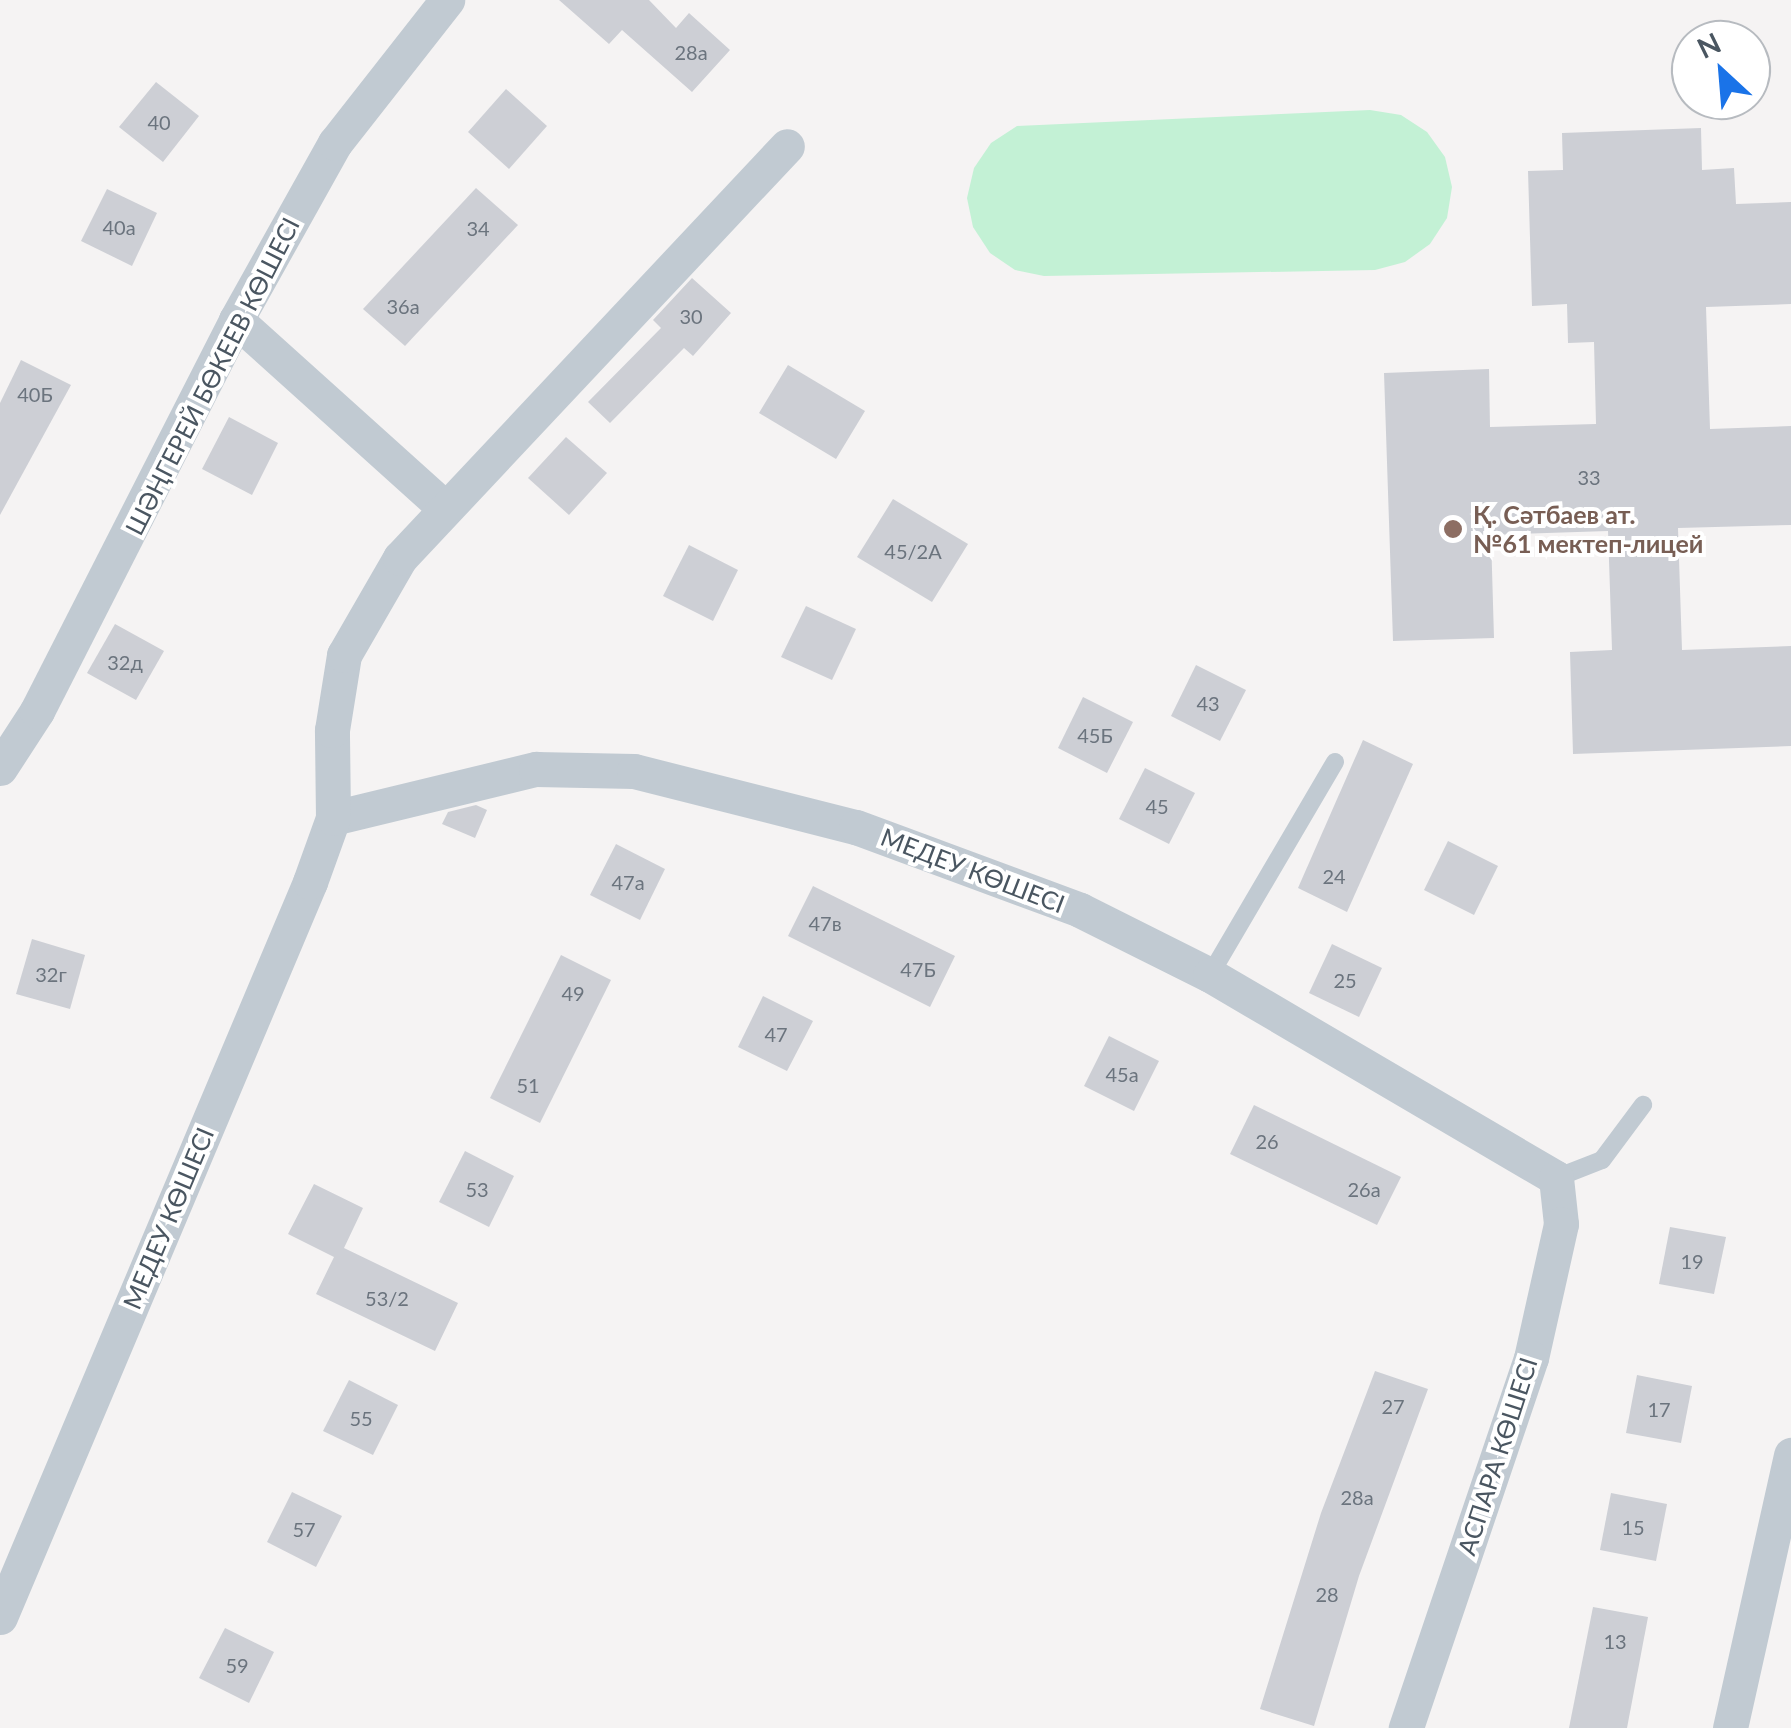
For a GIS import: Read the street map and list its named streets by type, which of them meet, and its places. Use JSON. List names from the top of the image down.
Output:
{
  "streets": {
    "street": ["ШӘҢГЕРЕЙ БӨКЕЕВ КӨШЕСІ", "МЕДЕУ КӨШЕСІ", "АСПАРА КӨШЕСІ"]
  },
  "crossings": [
    ["МЕДЕУ КӨШЕСІ", "АСПАРА КӨШЕСІ"]
  ],
  "places": ["Қ. Сәтбаев ат. №61 мектеп-лицей"],
  "house_numbers": [
    "28а",
    "40",
    "40а",
    "34",
    "36а",
    "30",
    "40Б",
    "33",
    "45/2А",
    "32д",
    "43",
    "45Б",
    "45",
    "24",
    "47а",
    "47в",
    "47Б",
    "32г",
    "25",
    "49",
    "47",
    "45а",
    "51",
    "26",
    "53",
    "26а",
    "19",
    "53/2",
    "27",
    "17",
    "55",
    "28а",
    "15",
    "57",
    "28",
    "13",
    "59"
  ],
  "north": "top left"
}
